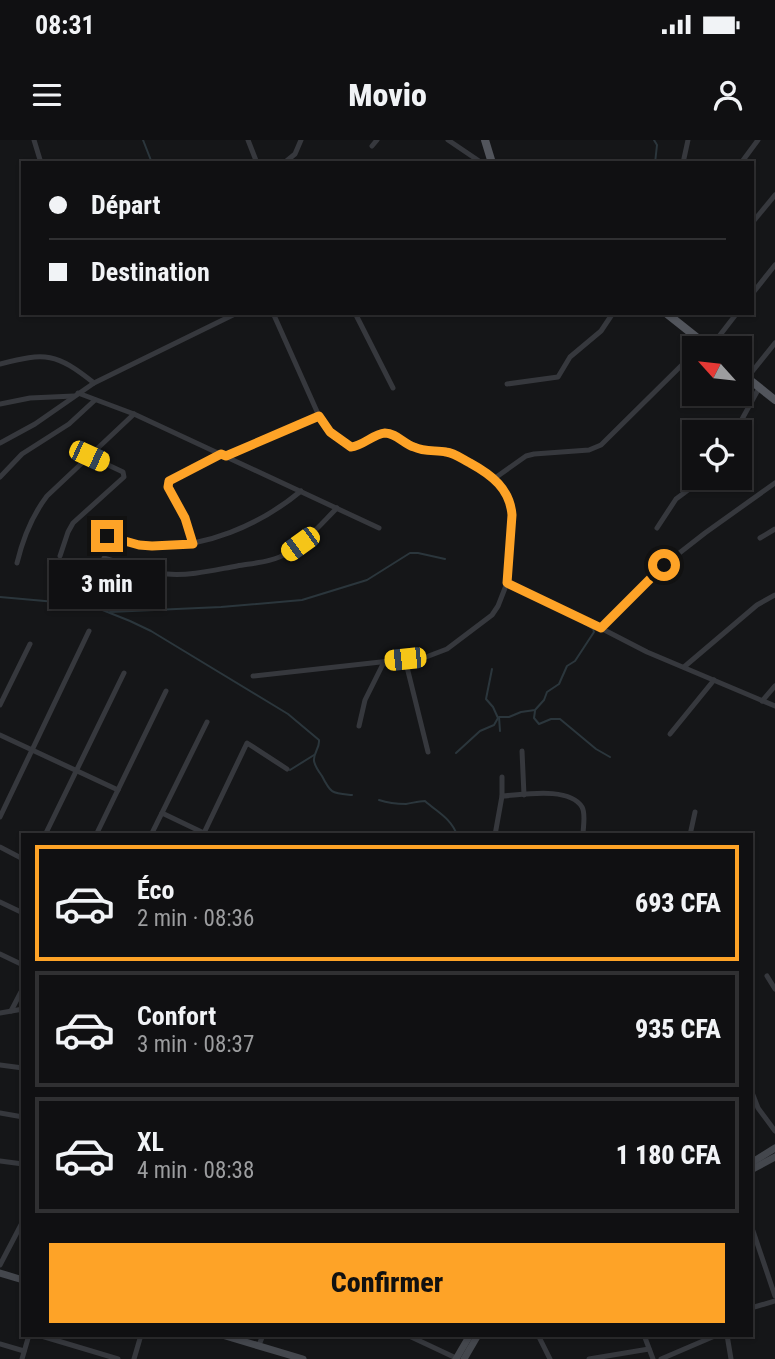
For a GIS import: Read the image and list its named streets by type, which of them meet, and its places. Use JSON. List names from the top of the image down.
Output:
{
  "north": "top left",
  "page": {
    "status": "08:31",
    "header": "Movio",
    "banner": ["Départ", "Destination"],
    "bubble": "3 min",
    "list": [
      {
        "name": "Éco",
        "note": "2 min · 08:36",
        "value": "693 CFA"
      },
      {
        "name": "Confort",
        "note": "3 min · 08:37",
        "value": "935 CFA"
      },
      {
        "name": "XL",
        "note": "4 min · 08:38",
        "value": "1 180 CFA"
      }
    ],
    "buttons": "Confirmer"
  }
}
